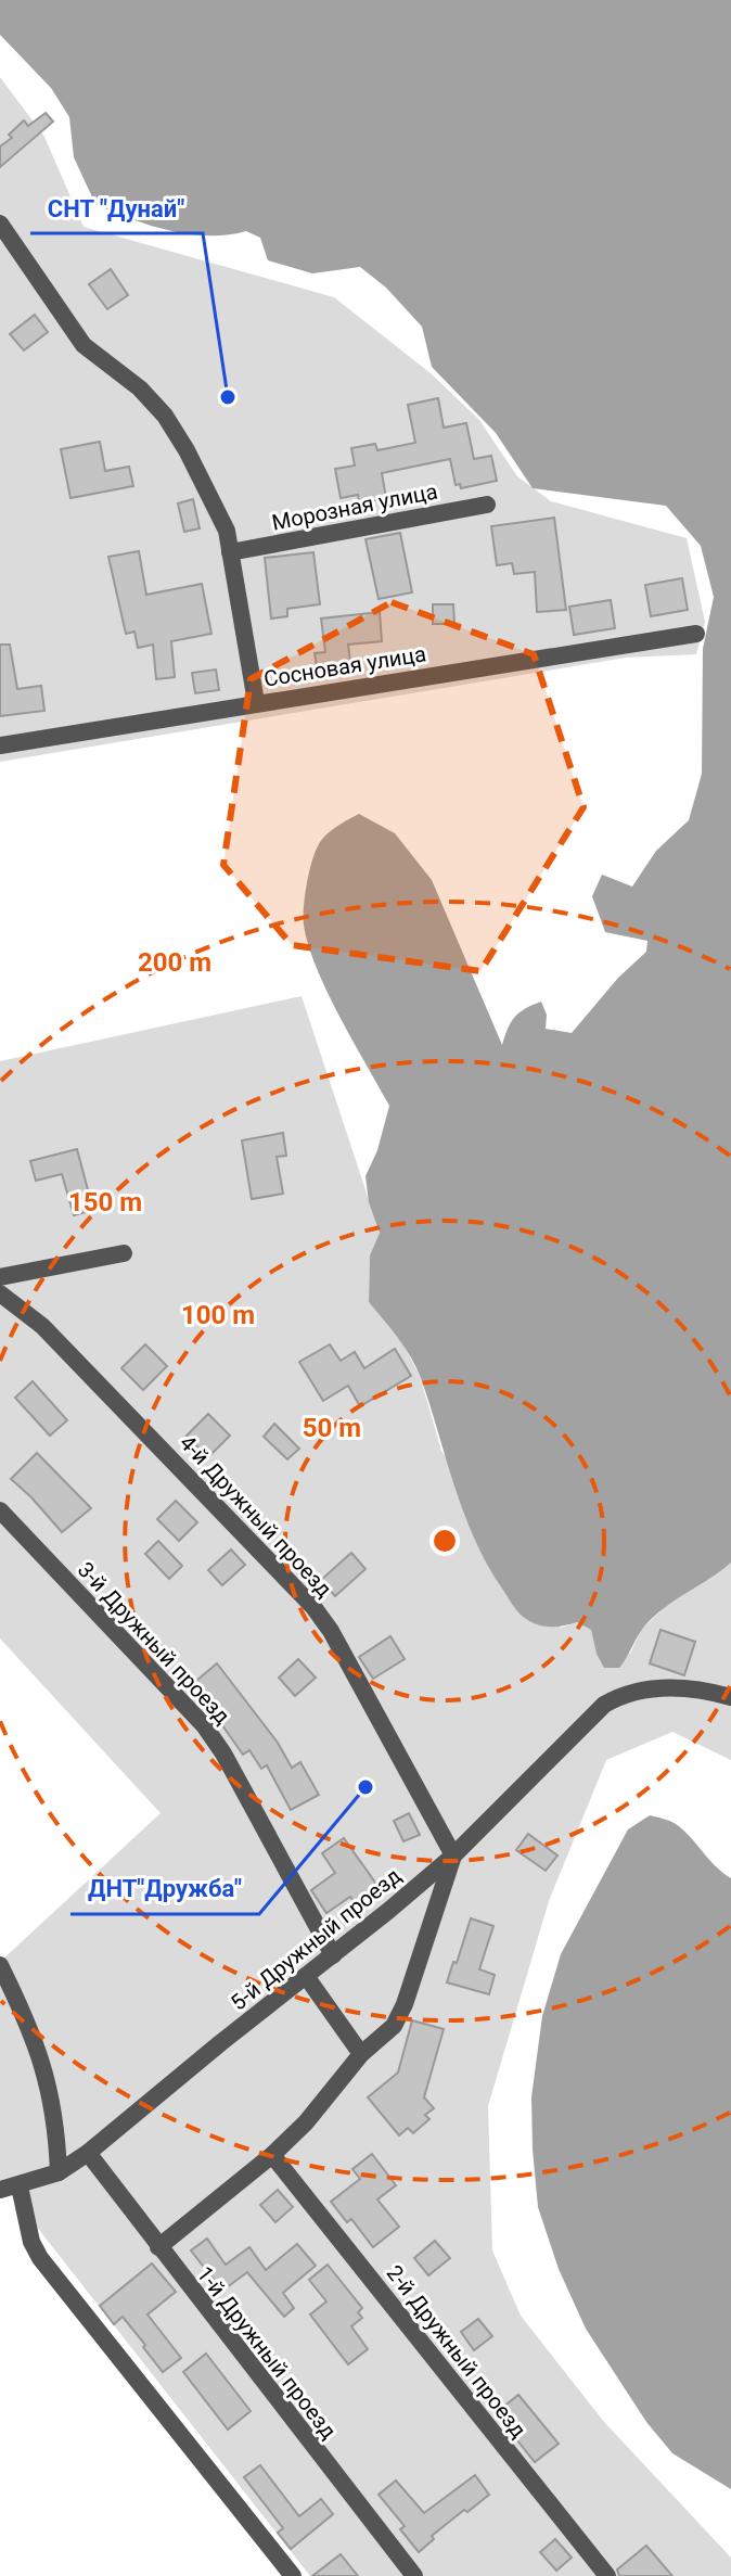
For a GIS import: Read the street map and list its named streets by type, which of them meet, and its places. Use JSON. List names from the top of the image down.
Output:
{
  "streets": {
    "street": [
      "Морозная улица",
      "Сосновая улица",
      "4-й Дружный проезд",
      "3-й Дружный проезд",
      "5-й Дружный проезд",
      "2-й Дружный проезд",
      "1-й Дружный проезд"
    ]
  },
  "crossings": [
    ["4-й Дружный проезд", "5-й Дружный проезд"],
    ["3-й Дружный проезд", "5-й Дружный проезд"],
    ["5-й Дружный проезд", "1-й Дружный проезд"]
  ],
  "places": ["СНТ \"Дунай\"", "ДНТ\"Дружба\""],
  "rings": [
    "200 m",
    "150 m",
    "100 m",
    "50 m"
  ]
}
